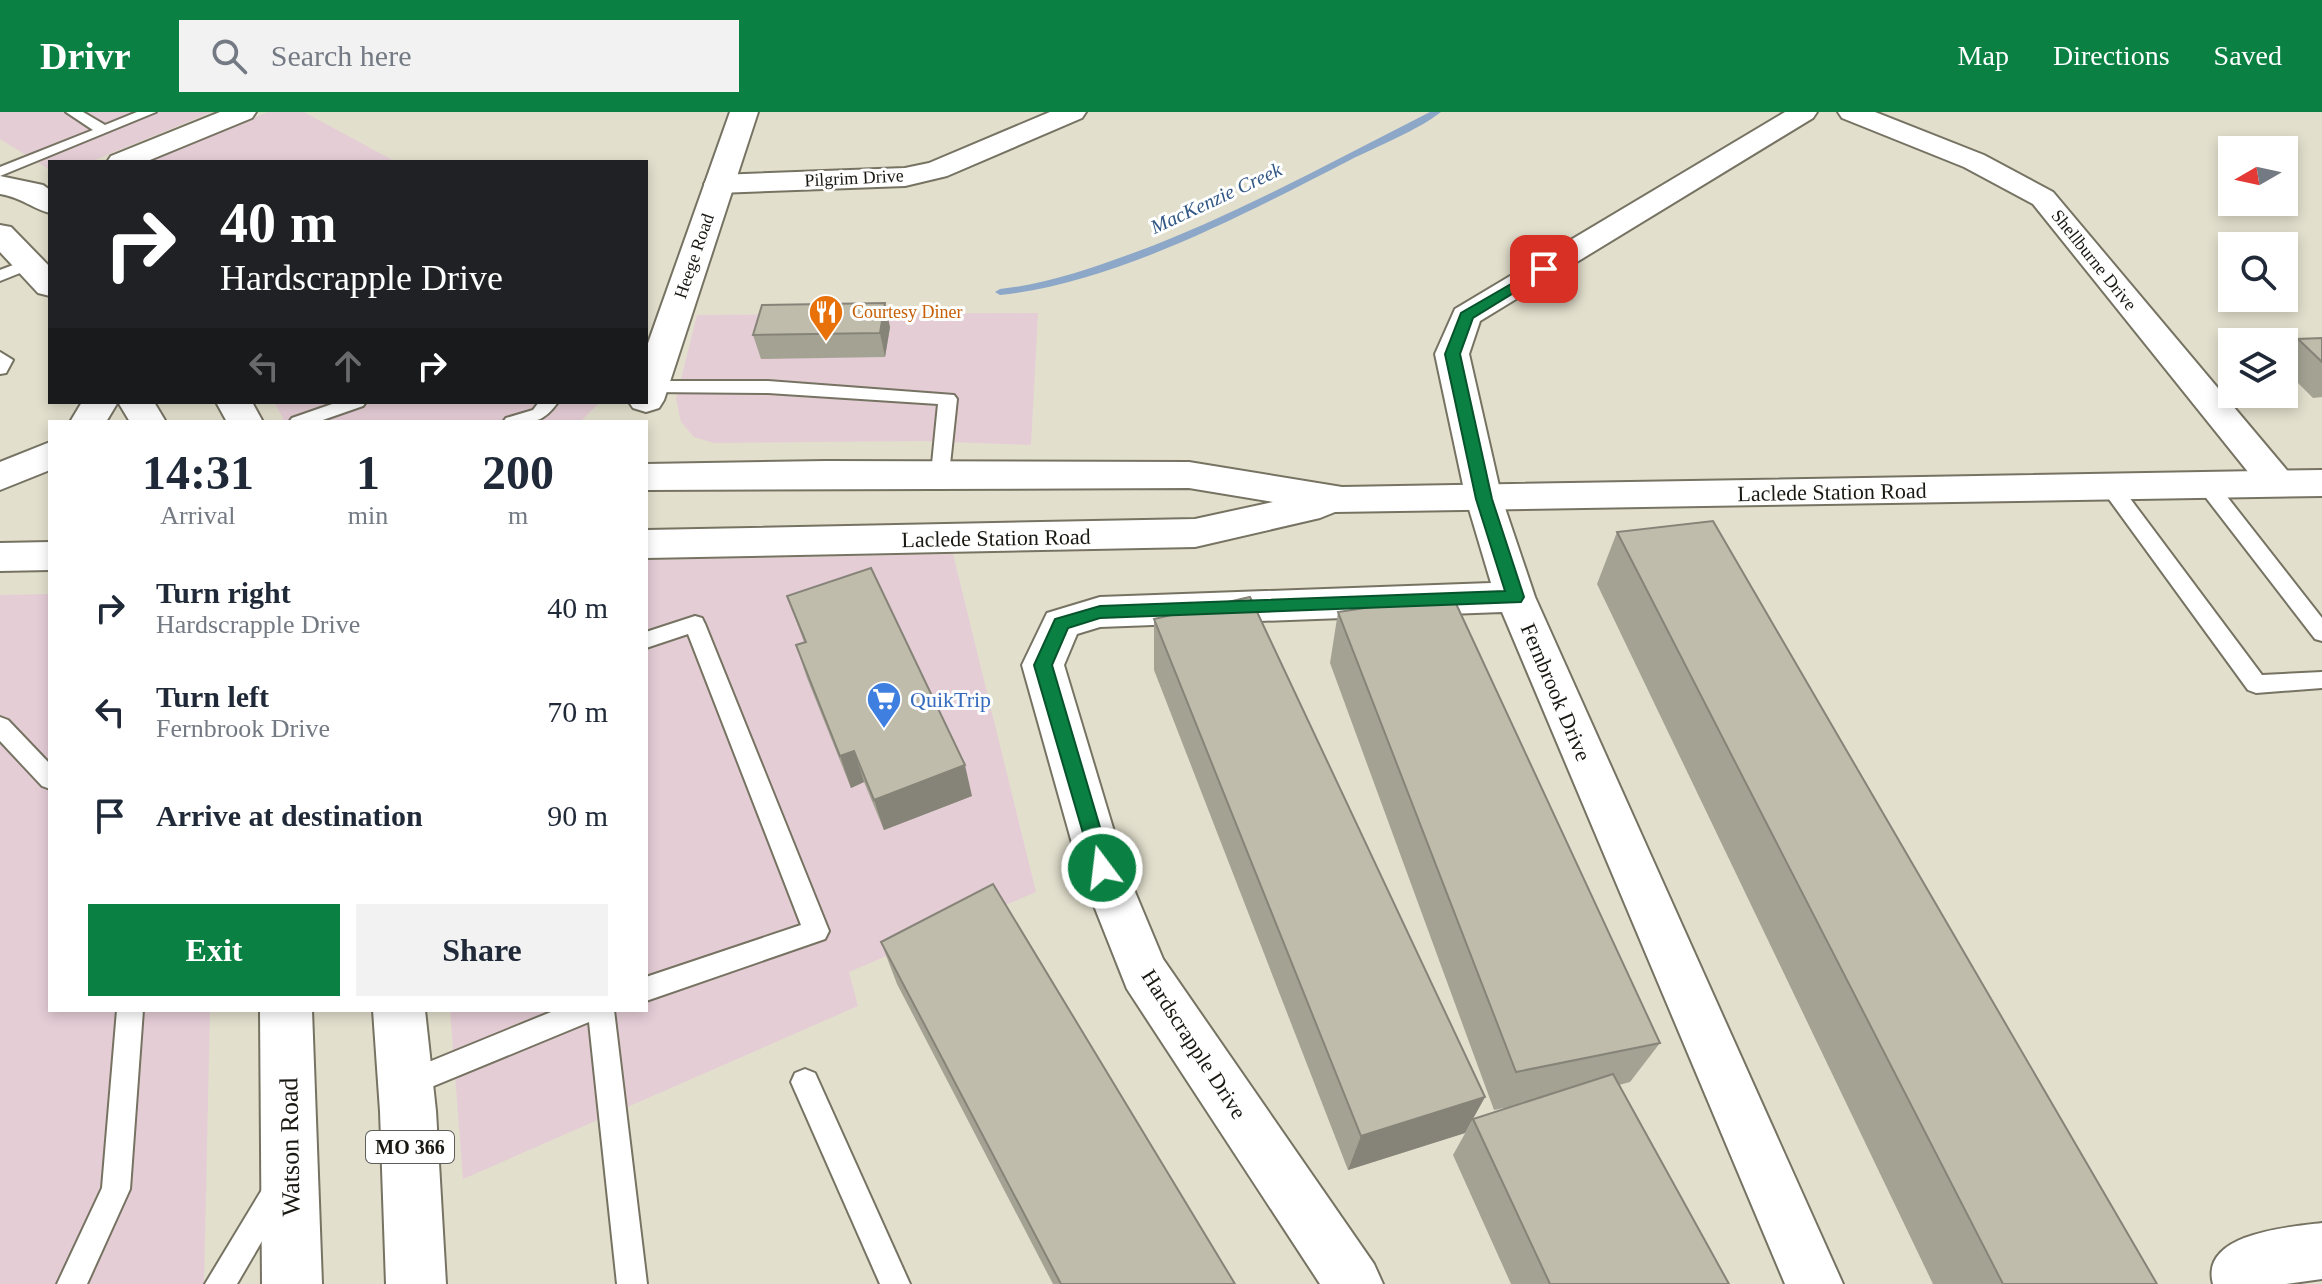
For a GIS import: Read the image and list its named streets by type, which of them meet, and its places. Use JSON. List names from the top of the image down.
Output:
{
  "streets": {
    "main road": [
      "Heege Road",
      "Laclede Station Road",
      "Watson Road",
      "MO 366"
    ],
    "street": [
      "Pilgrim Drive",
      "Shellburne Drive",
      "Fernbrook Drive",
      "Hardscrapple Drive"
    ]
  },
  "crossings": [
    ["Pilgrim Drive", "Heege Road"],
    ["Shellburne Drive", "Laclede Station Road"],
    ["Laclede Station Road", "Fernbrook Drive"],
    ["Fernbrook Drive", "Hardscrapple Drive"]
  ],
  "water": ["MacKenzie Creek"],
  "places": {
    "restaurant": ["Courtesy Diner"],
    "supermarket": ["QuikTrip"]
  },
  "north": "left",
  "page": {
    "header": "Drivr",
    "search": "Search here",
    "nav": ["Map", "Directions", "Saved"],
    "turn": ["40 m", "Hardscrapple Drive"],
    "eta": [
      "14:31",
      "Arrival",
      "1",
      "min",
      "200",
      "m"
    ],
    "list": [
      {
        "name": "Turn right",
        "note": "Hardscrapple Drive",
        "value": "40 m"
      },
      {
        "name": "Turn left",
        "note": "Fernbrook Drive",
        "value": "70 m"
      },
      {
        "name": "Arrive at destination",
        "value": "90 m"
      }
    ],
    "buttons": ["Exit", "Share"]
  }
}
